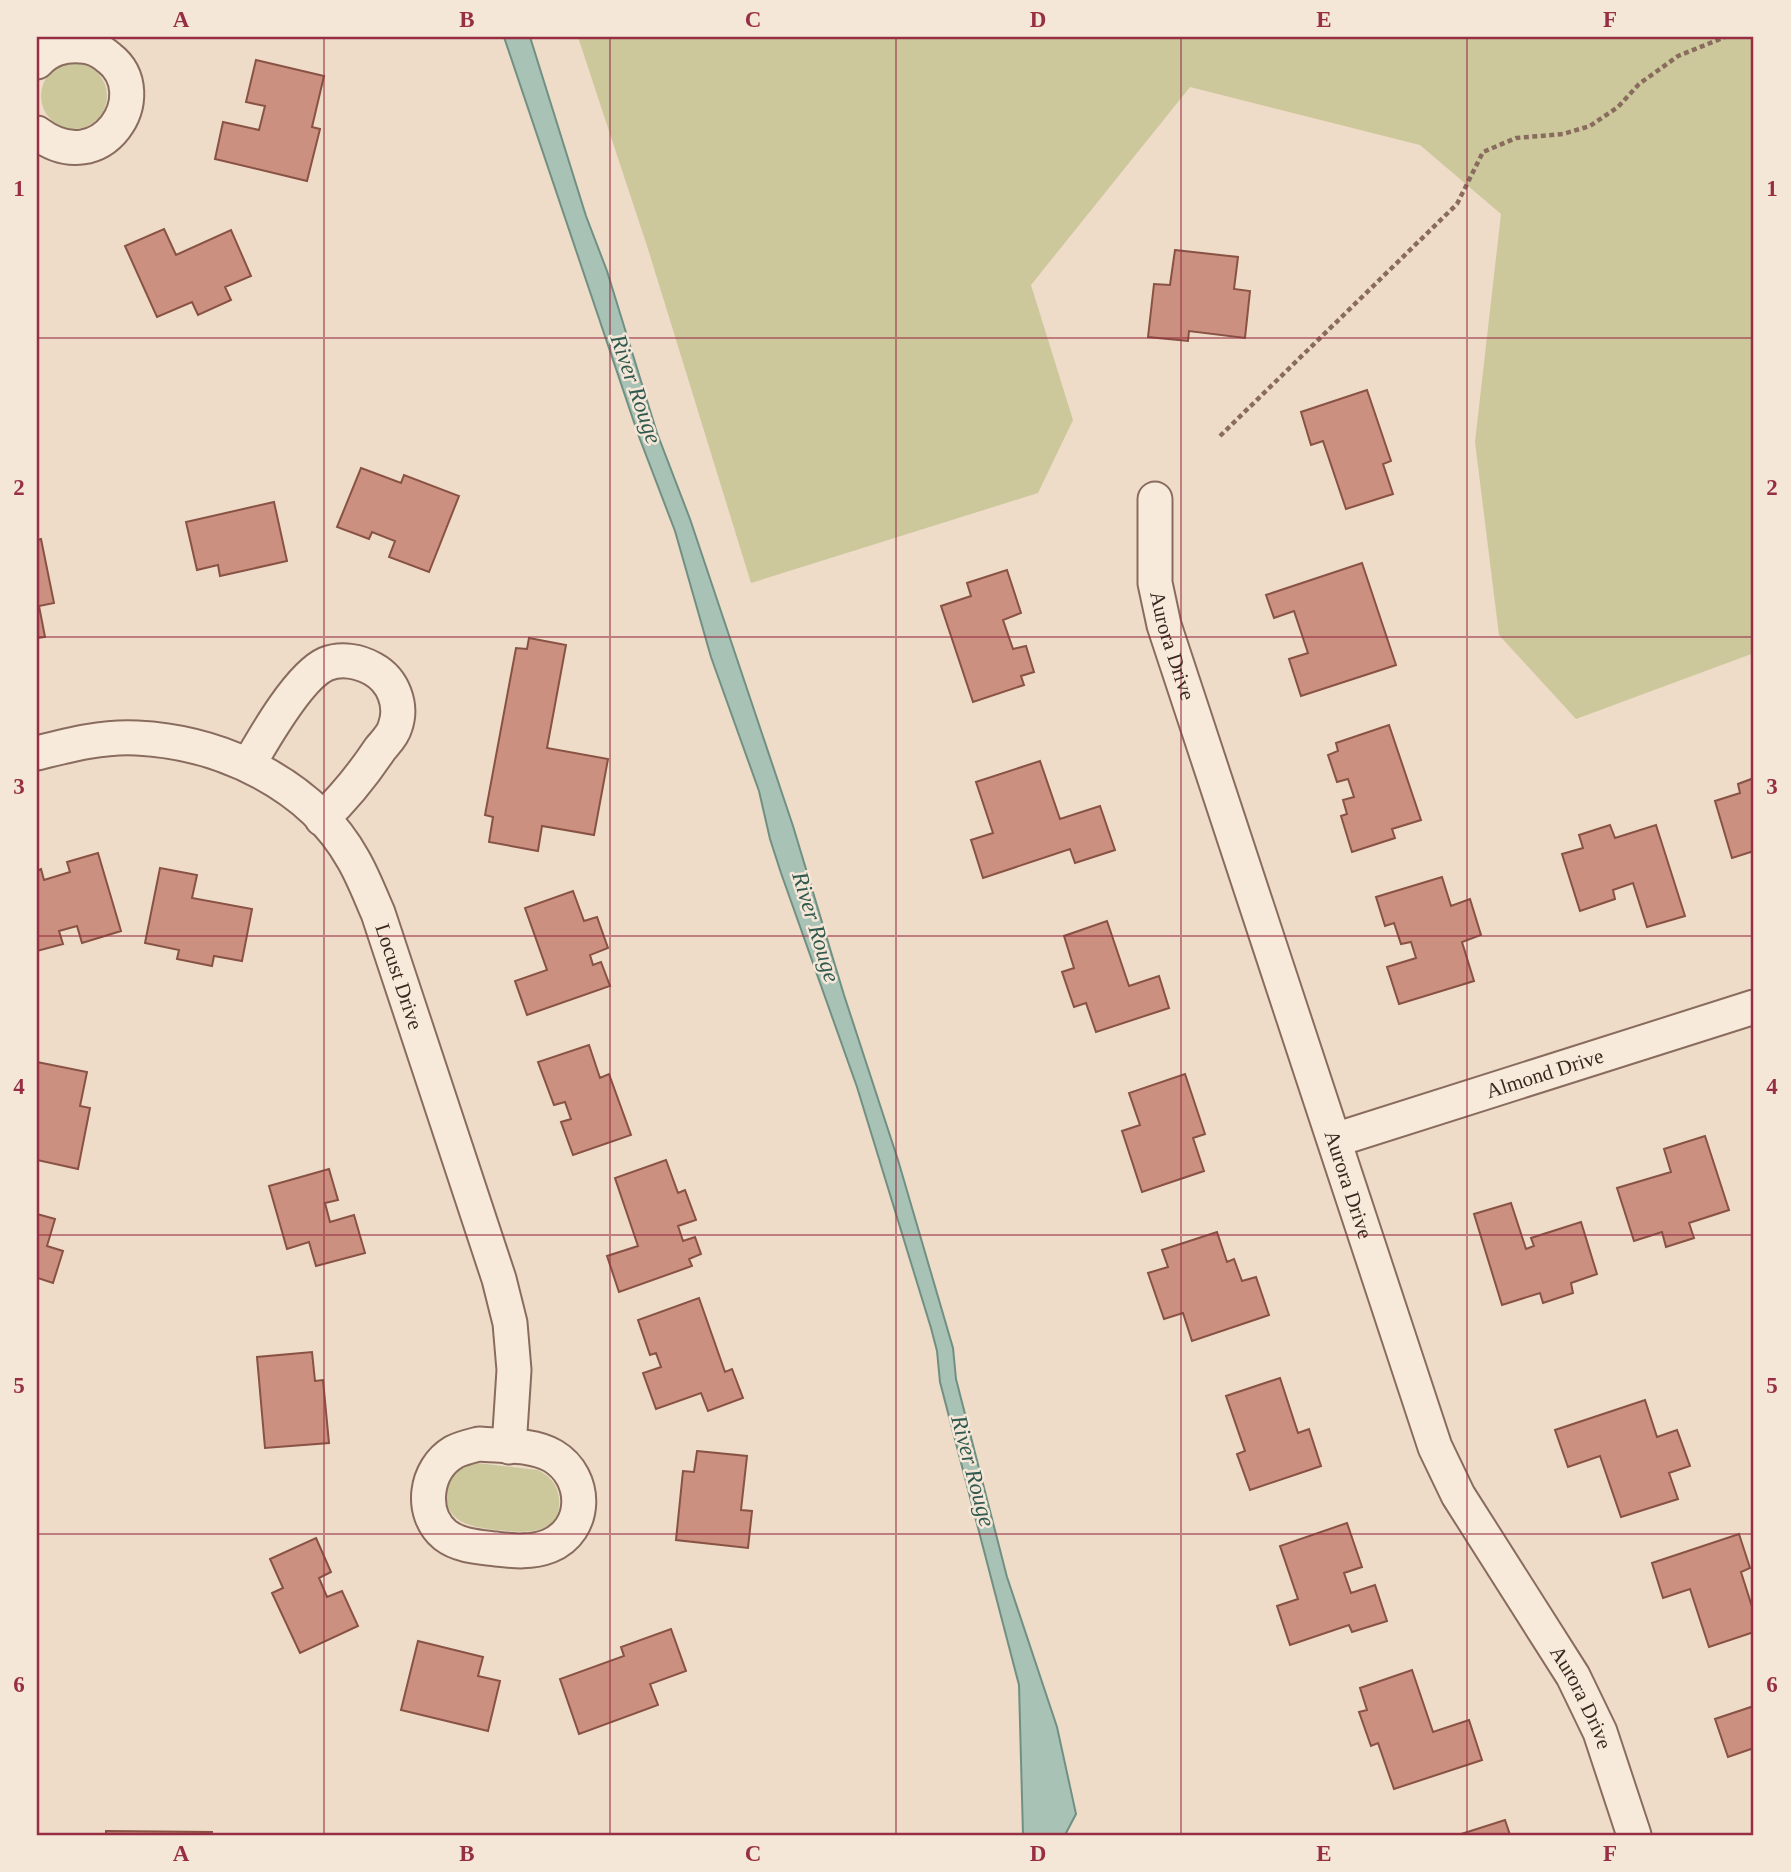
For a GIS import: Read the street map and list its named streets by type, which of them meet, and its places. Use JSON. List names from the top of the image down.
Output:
{
  "streets": {
    "street": ["Aurora Drive", "Locust Drive", "Almond Drive"]
  },
  "crossings": [
    ["Aurora Drive", "Almond Drive"]
  ],
  "water": ["River Rouge"],
  "grid": {
    "columns": [
      "A",
      "B",
      "C",
      "D",
      "E",
      "F"
    ],
    "rows": [
      "1",
      "2",
      "3",
      "4",
      "5",
      "6"
    ]
  }
}
